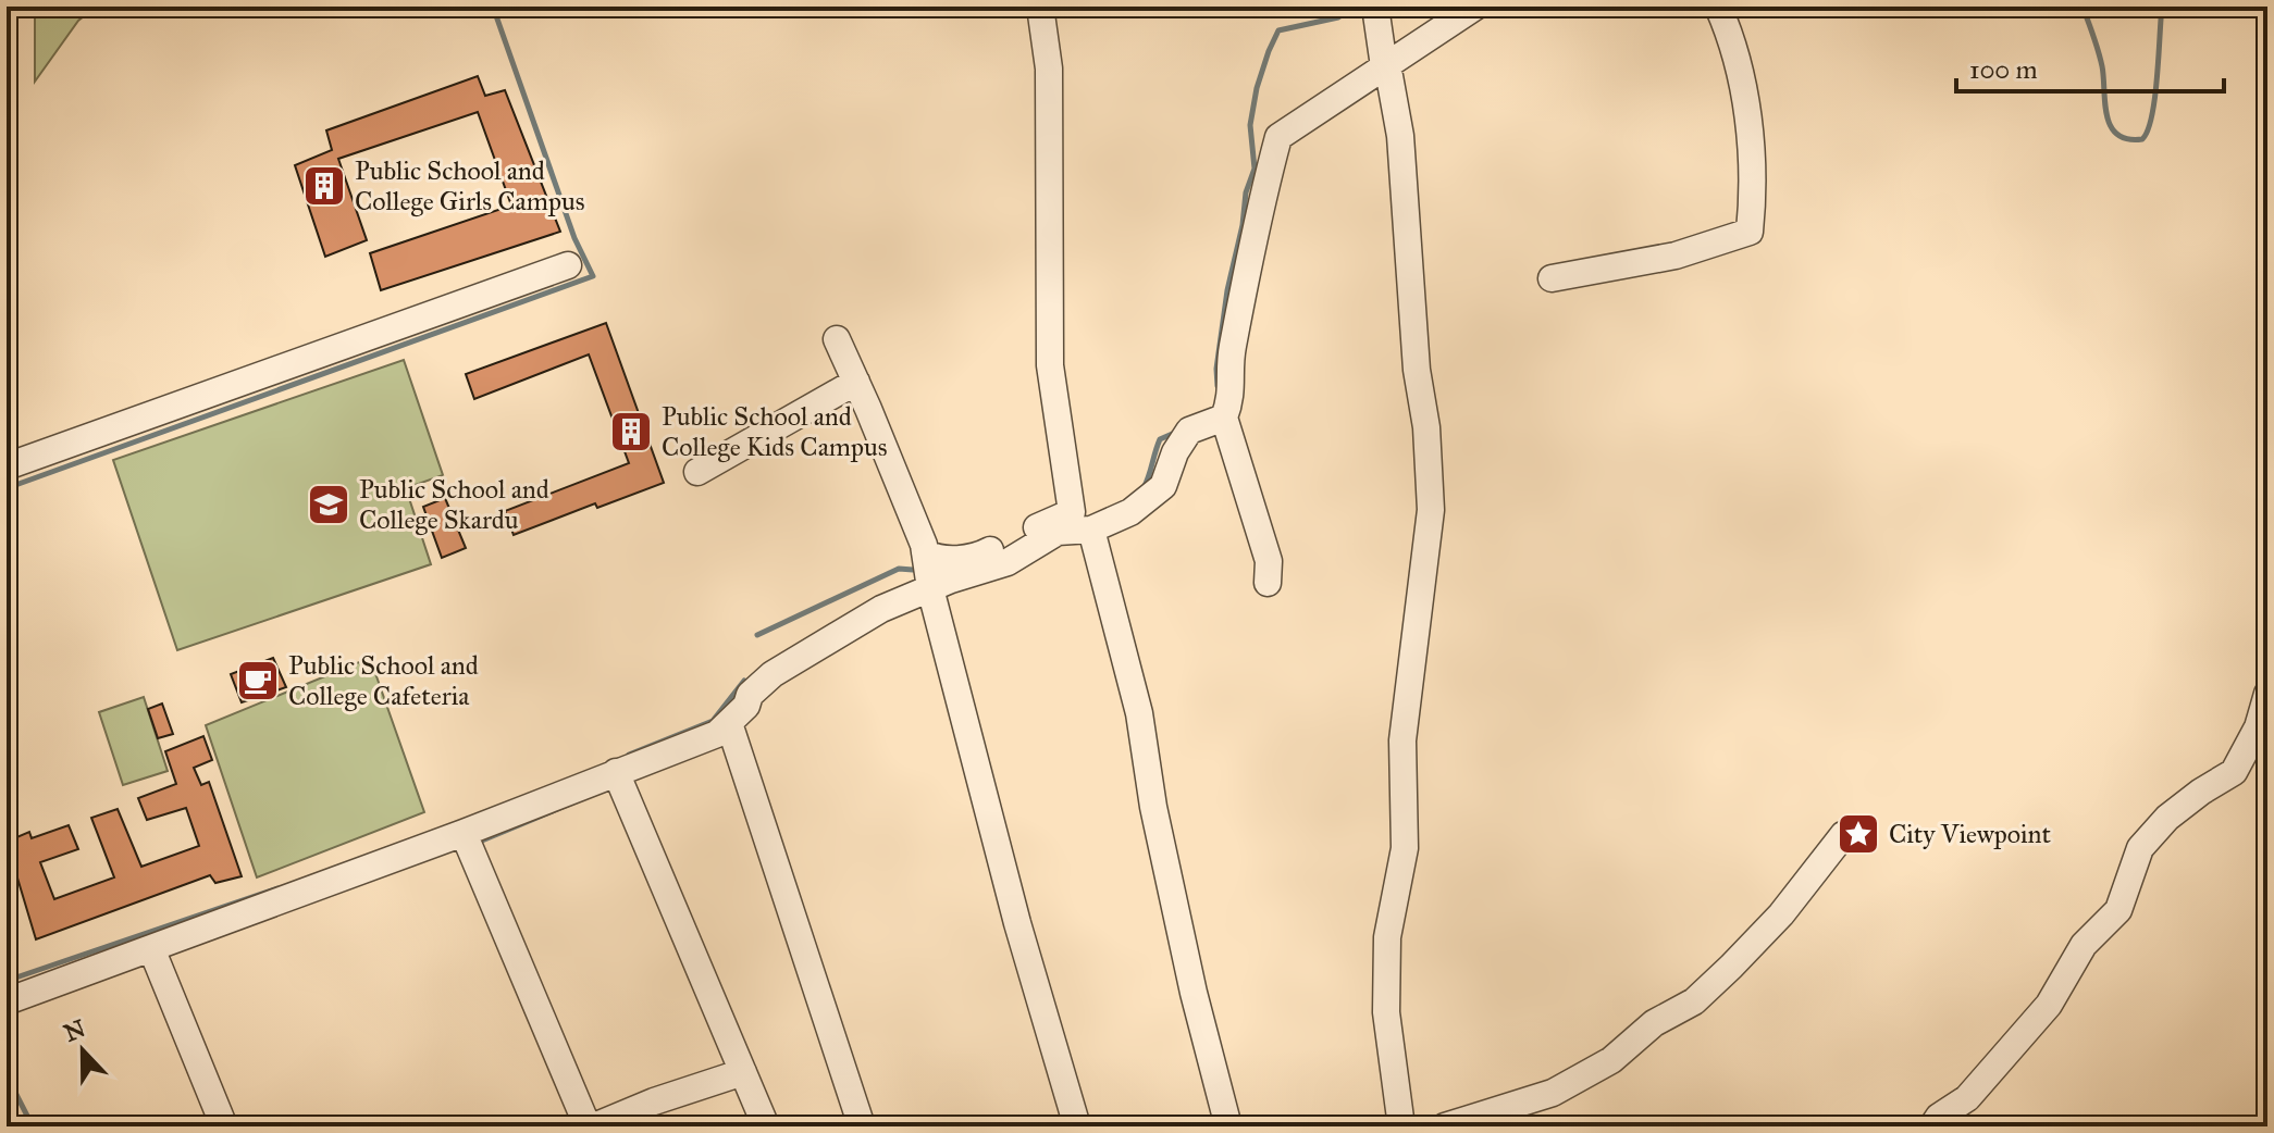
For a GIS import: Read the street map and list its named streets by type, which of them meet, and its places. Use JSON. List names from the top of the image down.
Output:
{
  "places": {
    "building": ["Public School and College Girls Campus", "Public School and College Kids Campus"],
    "school or university": ["Public School and College Skardu"],
    "cafe": ["Public School and College Cafeteria"],
    "place": ["City Viewpoint"]
  },
  "scale_bar": "100 m",
  "north": "top"
}
